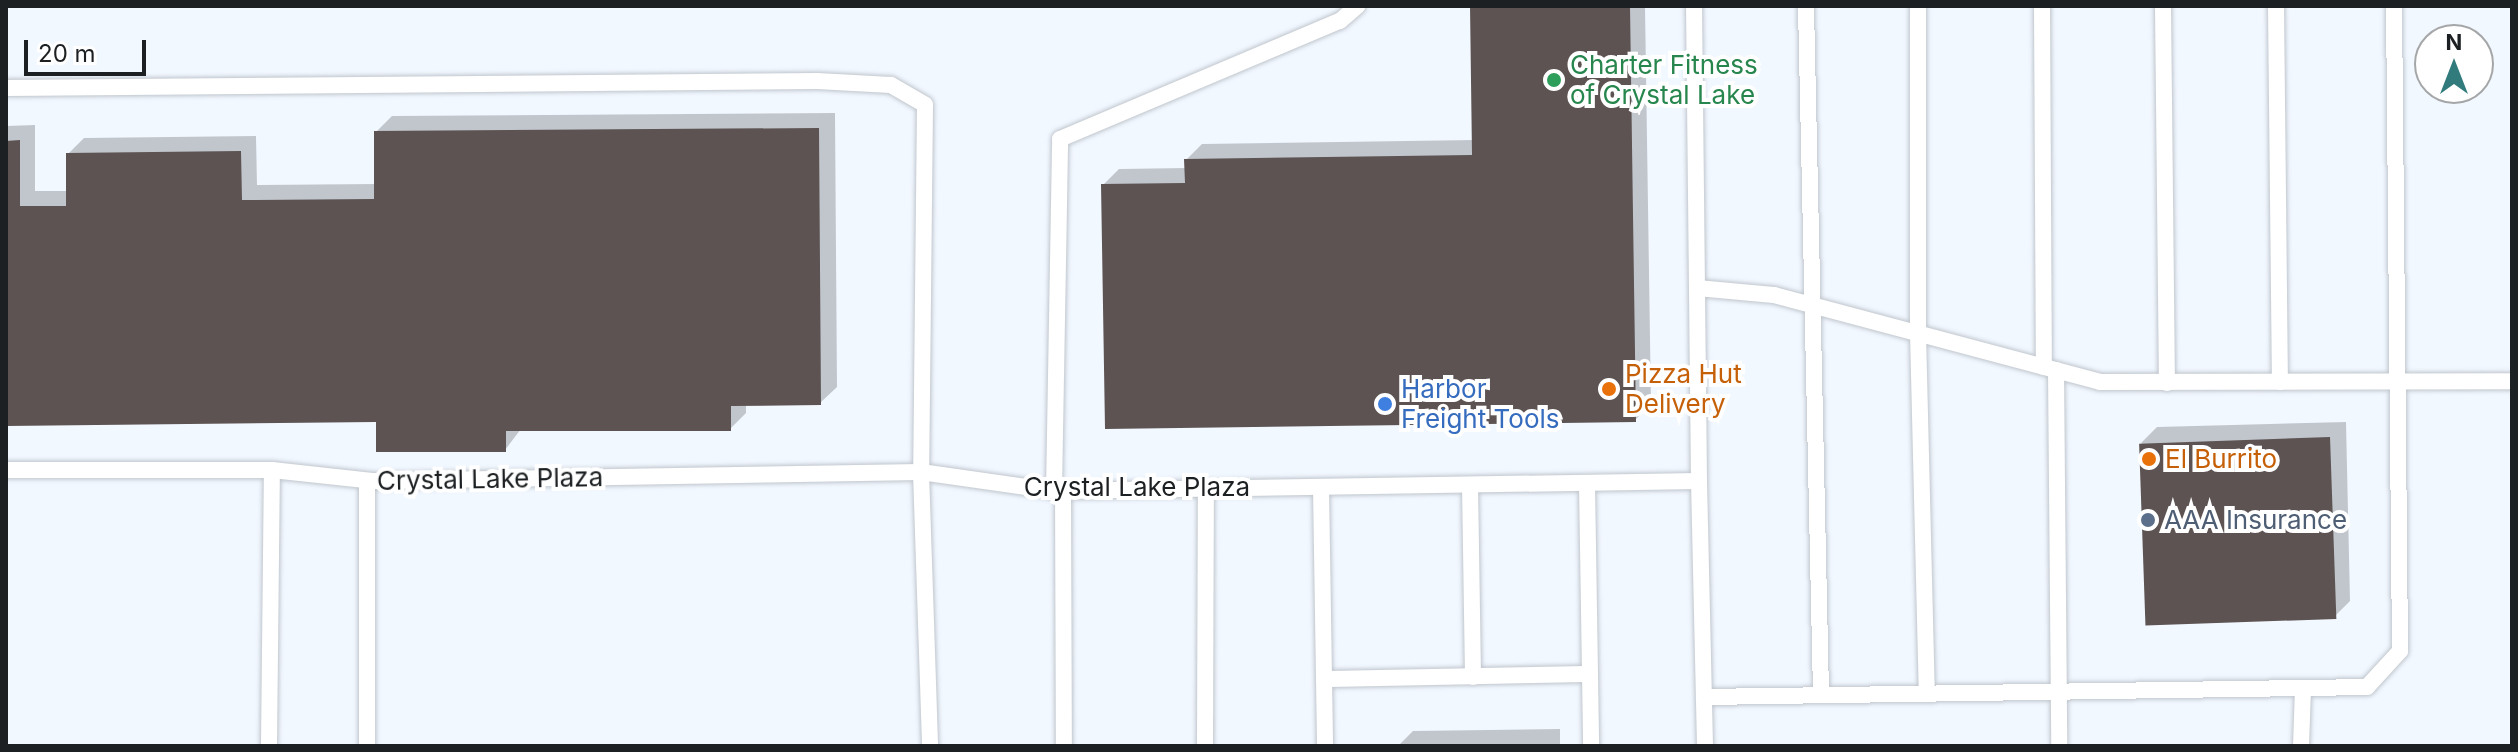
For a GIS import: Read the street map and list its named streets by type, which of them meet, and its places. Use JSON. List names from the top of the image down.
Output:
{
  "streets": {
    "lane": ["Crystal Lake Plaza"]
  },
  "places": [
    "Charter Fitness of Crystal Lake",
    "Pizza Hut Delivery",
    "Harbor Freight Tools",
    "El Burrito",
    "AAA Insurance"
  ],
  "scale_bar": "20 m",
  "north": "top"
}
